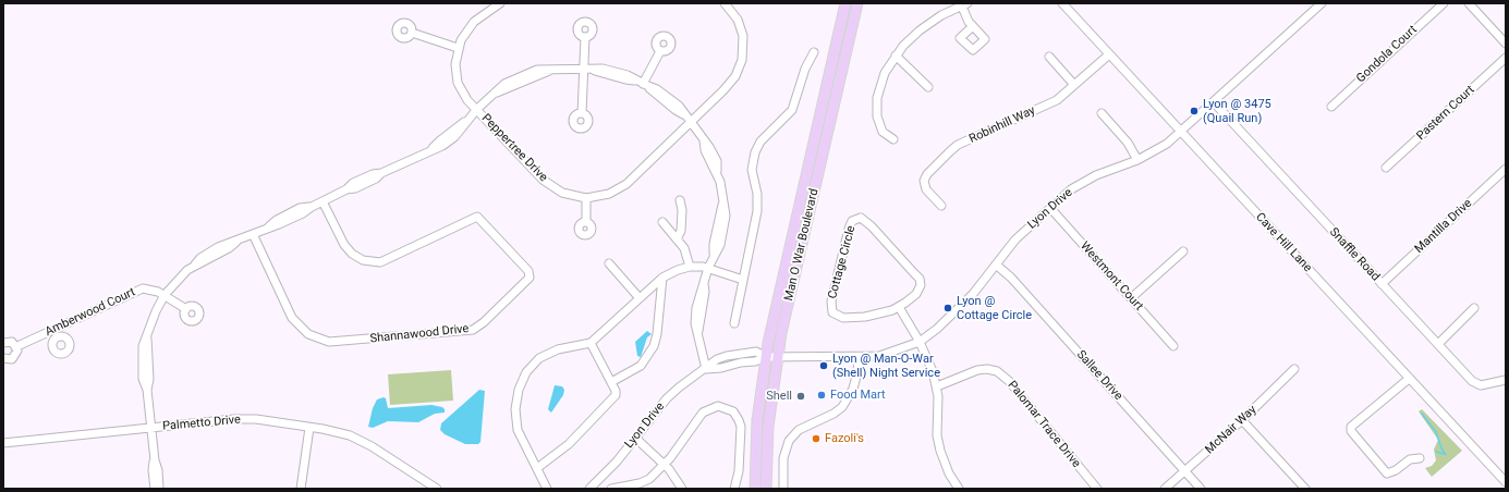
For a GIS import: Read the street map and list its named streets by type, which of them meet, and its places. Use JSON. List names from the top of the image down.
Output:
{
  "streets": {
    "main road": ["Man O War Boulevard"],
    "street": [
      "Gondola Court",
      "Pastern Court",
      "Robinhill Way",
      "Peppertree Drive",
      "Lyon Drive",
      "Mantilla Drive",
      "Cave Hill Lane",
      "Snaffle Road",
      "Cottage Circle",
      "Westmont Court",
      "Amberwood Court",
      "Shannawood Drive",
      "Sallee Drive",
      "Palmetto Drive",
      "Palomar Trace Drive",
      "McNair Way"
    ]
  },
  "crossings": [
    ["Robinhill Way", "Cave Hill Lane"],
    ["Lyon Drive", "Cave Hill Lane"],
    ["Lyon Drive", "Man O War Boulevard"],
    ["Lyon Drive", "Snaffle Road"],
    ["Lyon Drive", "Westmont Court"],
    ["Lyon Drive", "Sallee Drive"],
    ["Mantilla Drive", "Snaffle Road"],
    ["Sallee Drive", "McNair Way"]
  ],
  "places": [
    "Lyon @ 3475 (Quail Run)",
    "Lyon @ Cottage Circle",
    "Lyon @ Man-O-War (Shell) Night Service",
    "Food Mart",
    "Shell",
    "Fazoli's"
  ]
}
